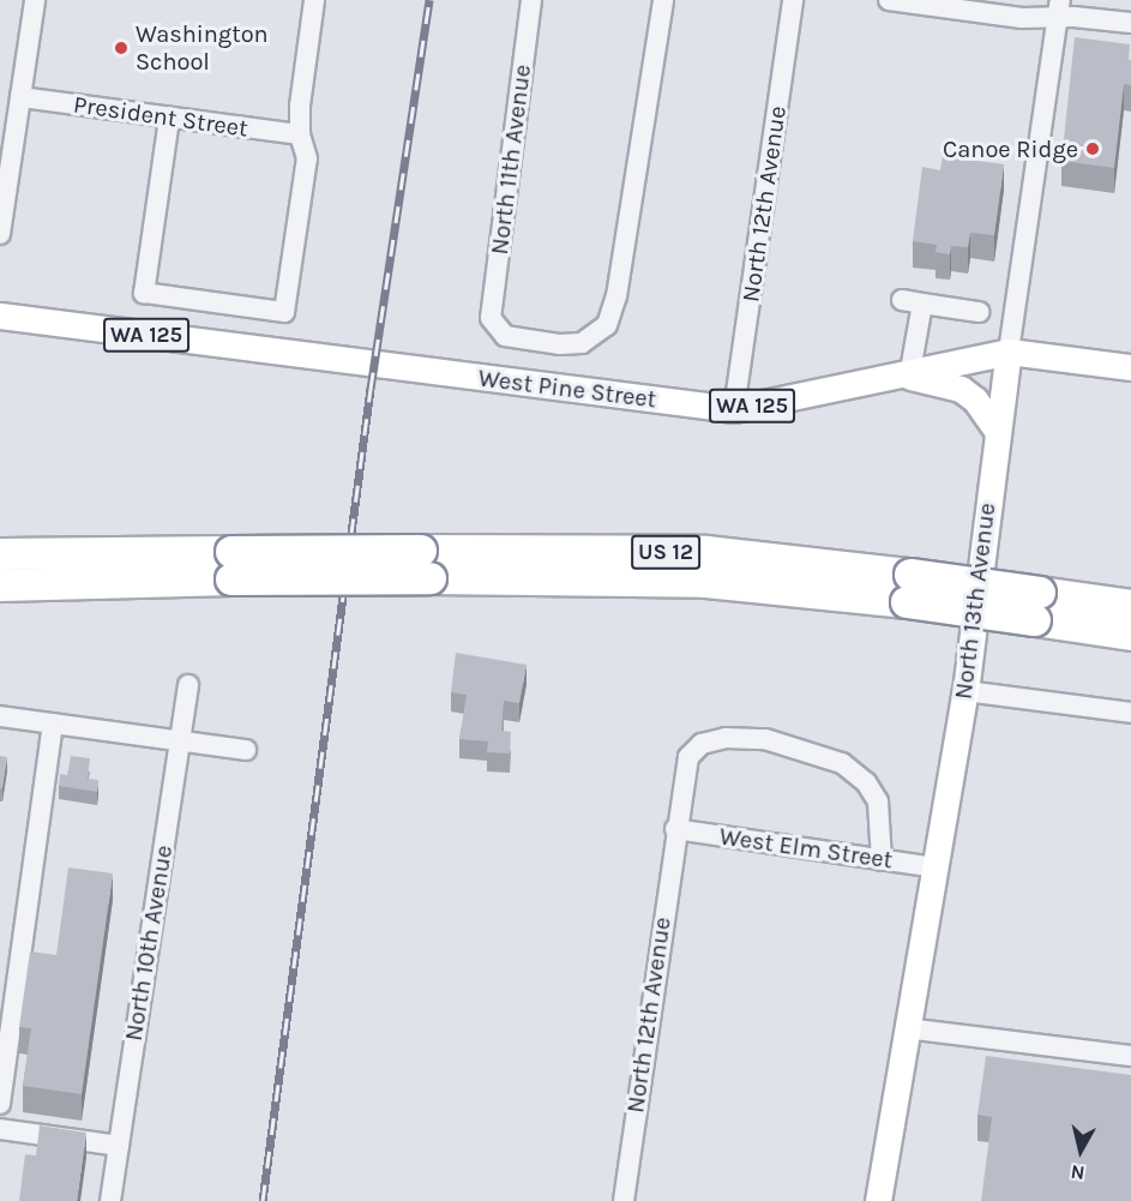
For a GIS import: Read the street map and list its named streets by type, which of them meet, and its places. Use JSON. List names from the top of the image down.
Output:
{
  "streets": {
    "highway": ["US 12"],
    "main road": ["WA 125", "West Pine Street", "North 13th Avenue"],
    "street": [
      "President Street",
      "North 11th Avenue",
      "North 12th Avenue",
      "West Elm Street",
      "North 10th Avenue"
    ]
  },
  "crossings": [
    ["North 12th Avenue", "West Pine Street"],
    ["North 12th Avenue", "West Elm Street"],
    ["WA 125", "West Pine Street"],
    ["WA 125", "North 13th Avenue"],
    ["West Pine Street", "North 13th Avenue"],
    ["North 13th Avenue", "West Elm Street"]
  ],
  "places": ["Washington School", "Canoe Ridge"],
  "north": "bottom"
}
